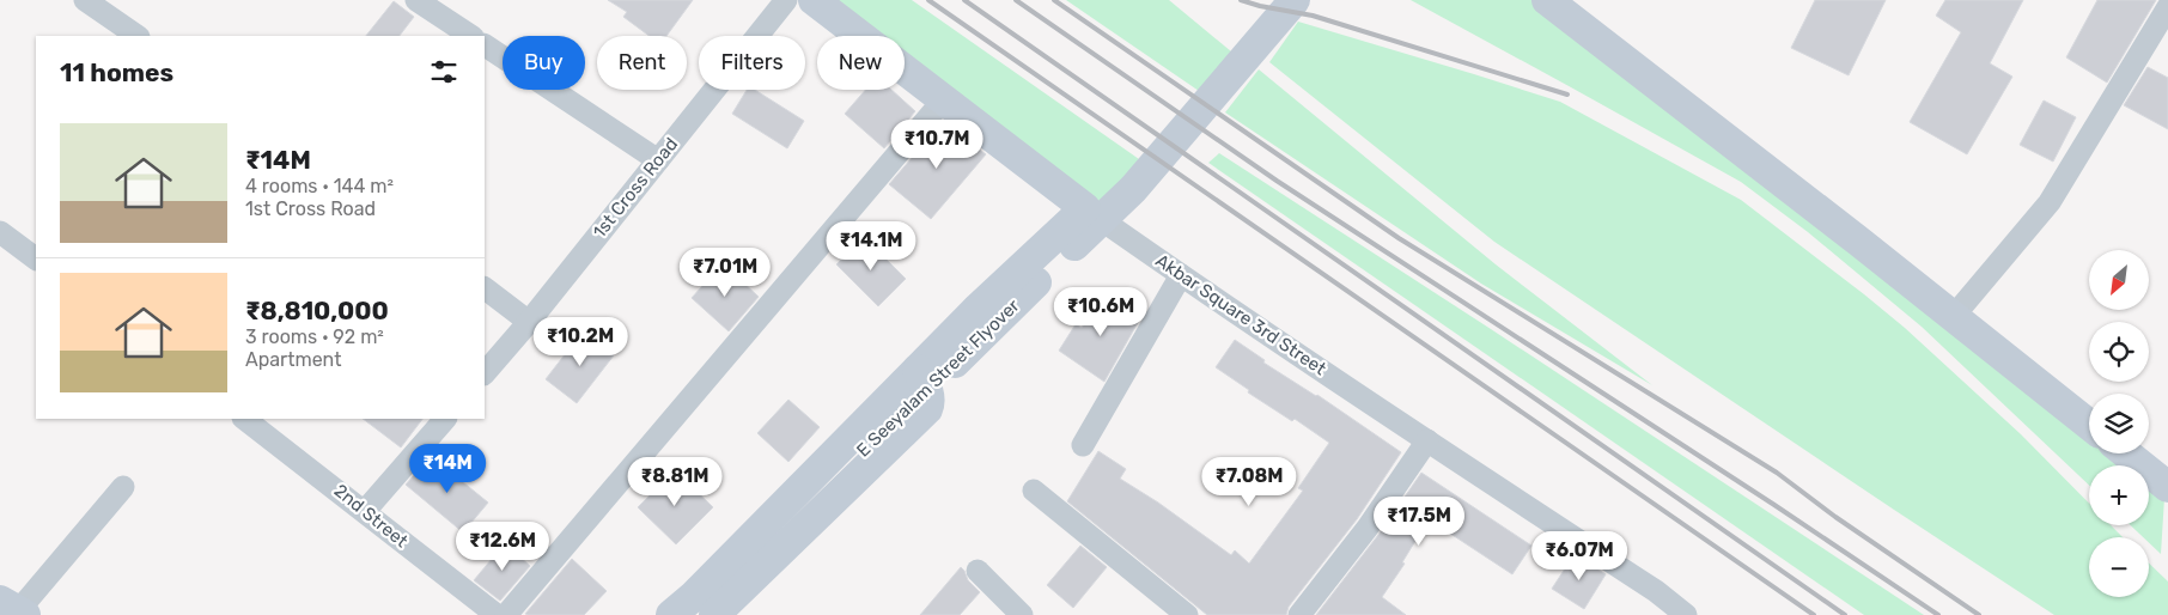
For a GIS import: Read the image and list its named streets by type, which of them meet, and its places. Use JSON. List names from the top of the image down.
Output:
{
  "streets": {
    "street": [
      "1st Cross Road",
      "Akbar Square 3rd Street",
      "E Seeyalam Street Flyover",
      "2nd Street"
    ]
  },
  "north": "bottom left",
  "page": {
    "chip": [
      "Buy",
      "Rent",
      "Filters",
      "New"
    ],
    "heading": "11 homes",
    "list": [
      {
        "name": "₹14M",
        "note": "4 rooms · 144 m² · 1st Cross Road"
      },
      {
        "name": "₹8,810,000",
        "note": "3 rooms · 92 m² · Apartment"
      }
    ],
    "price": [
      "₹10.7M",
      "₹14.1M",
      "₹7.01M",
      "₹10.6M",
      "₹10.2M",
      "₹14M",
      "₹8.81M",
      "₹7.08M",
      "₹17.5M",
      "₹12.6M",
      "₹6.07M"
    ],
    "map_buttons": ["+", "−"]
  }
}
